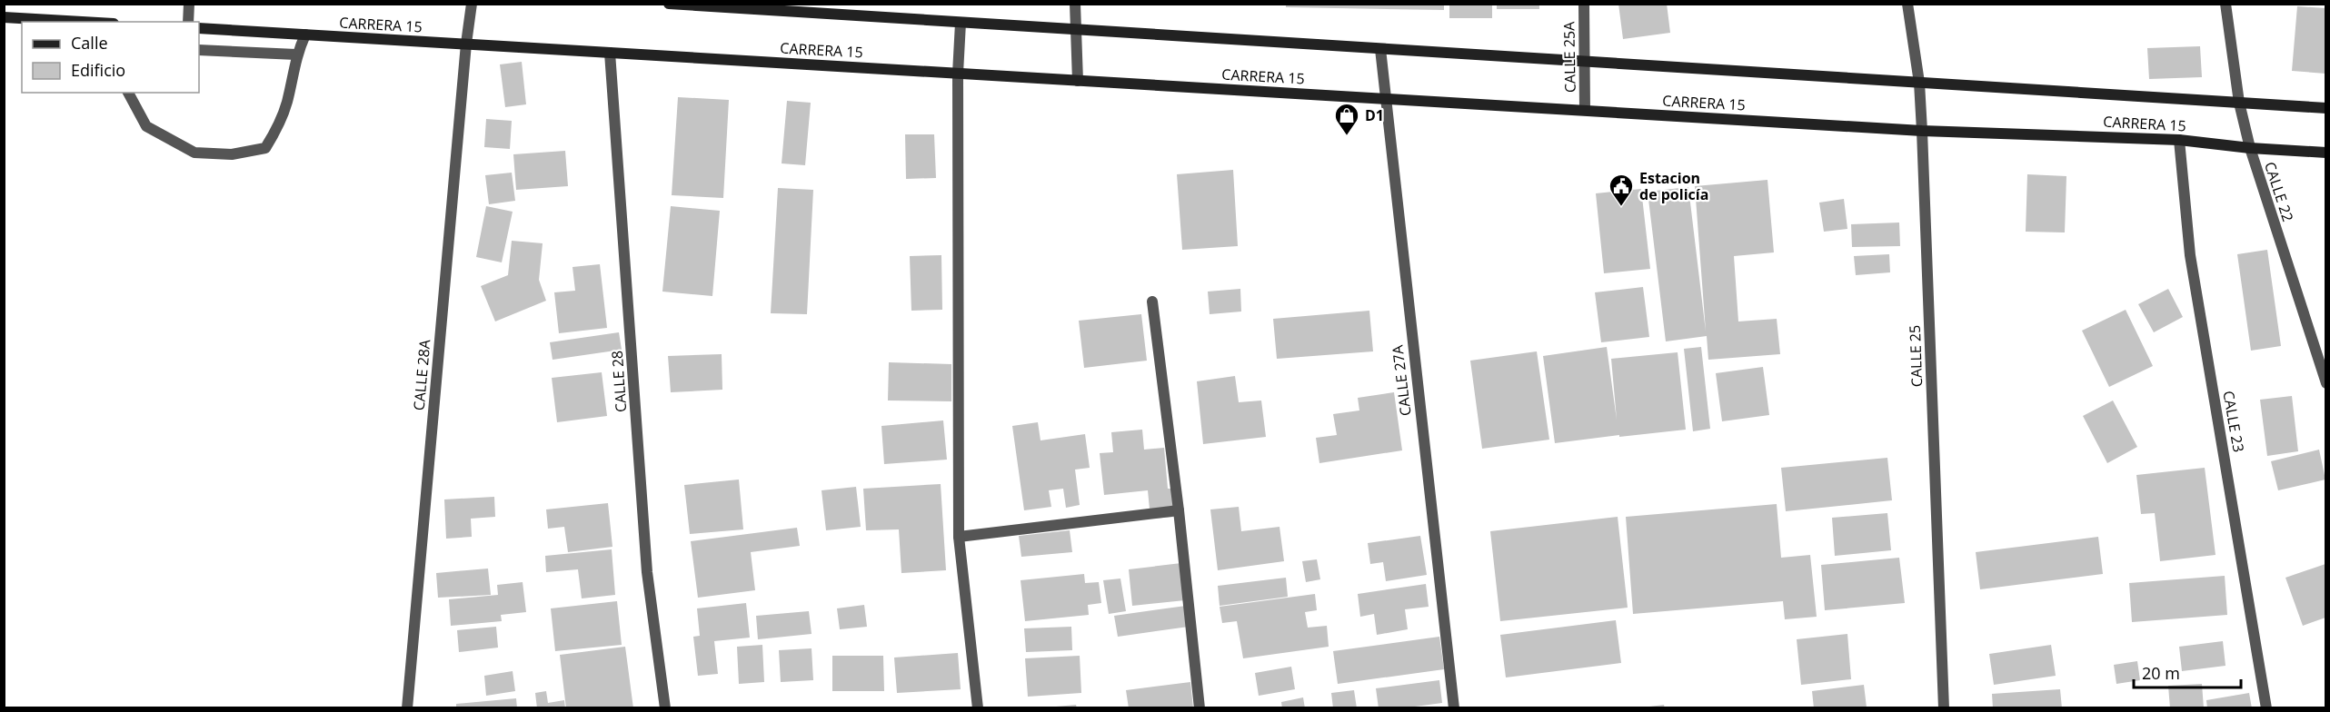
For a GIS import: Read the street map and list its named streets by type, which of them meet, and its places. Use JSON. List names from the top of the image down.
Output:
{
  "streets": {
    "street": [
      "CARRERA 15",
      "CALLE 25A",
      "CALLE 22",
      "CALLE 25",
      "CALLE 28A",
      "CALLE 27A",
      "CALLE 28",
      "CALLE 23"
    ]
  },
  "crossings": [
    ["CARRERA 15", "CALLE 25A"],
    ["CARRERA 15", "CALLE 22"],
    ["CARRERA 15", "CALLE 25"],
    ["CARRERA 15", "CALLE 28A"],
    ["CARRERA 15", "CALLE 27A"],
    ["CARRERA 15", "CALLE 28"],
    ["CARRERA 15", "CALLE 23"]
  ],
  "places": {
    "shop": ["D1"],
    "public building": ["Estacion de policía"]
  },
  "legend": ["Calle", "Edificio"],
  "scale_bar": "20 m"
}
